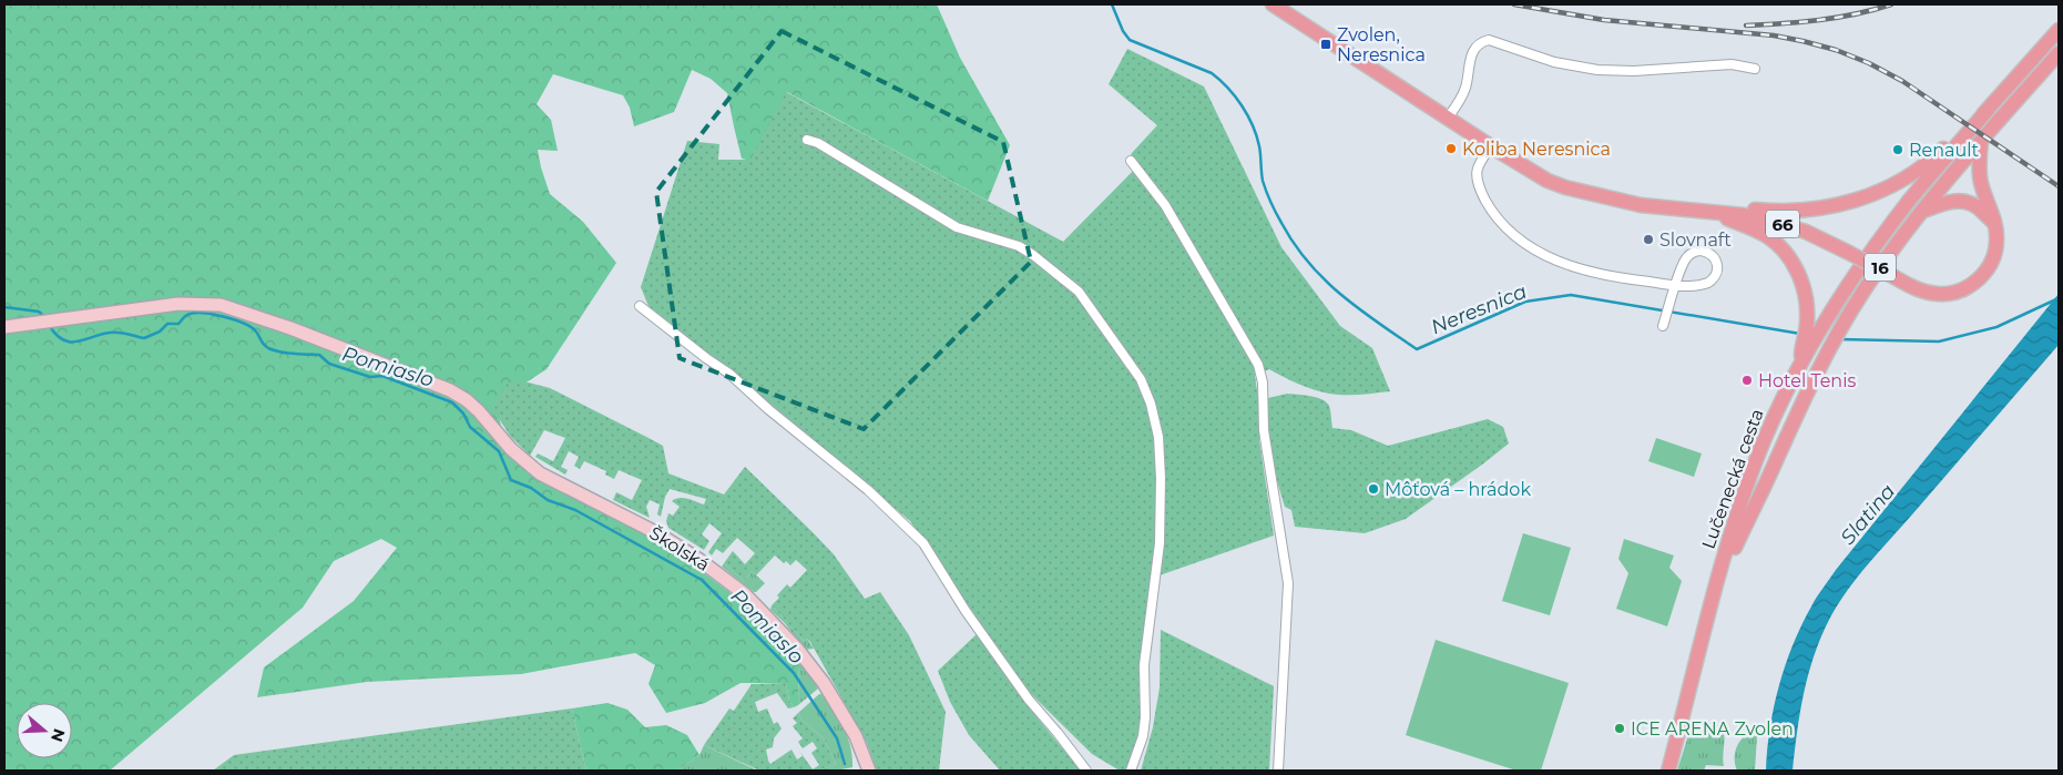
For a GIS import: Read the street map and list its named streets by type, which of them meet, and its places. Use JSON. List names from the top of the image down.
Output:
{
  "streets": {
    "main road": ["66", "16", "Lučenecká cesta"],
    "street": ["Školská"]
  },
  "crossings": [
    ["16", "Lučenecká cesta"]
  ],
  "water": ["Neresnica", "Pomiaslo", "Slatina"],
  "places": {
    "transit": ["Zvolen, Neresnica"],
    "other": [
      "Koliba Neresnica",
      "Renault",
      "Slovnaft",
      "Hotel Tenis",
      "Môťová – hrádok",
      "ICE ARENA Zvolen"
    ]
  },
  "north": "right"
}
